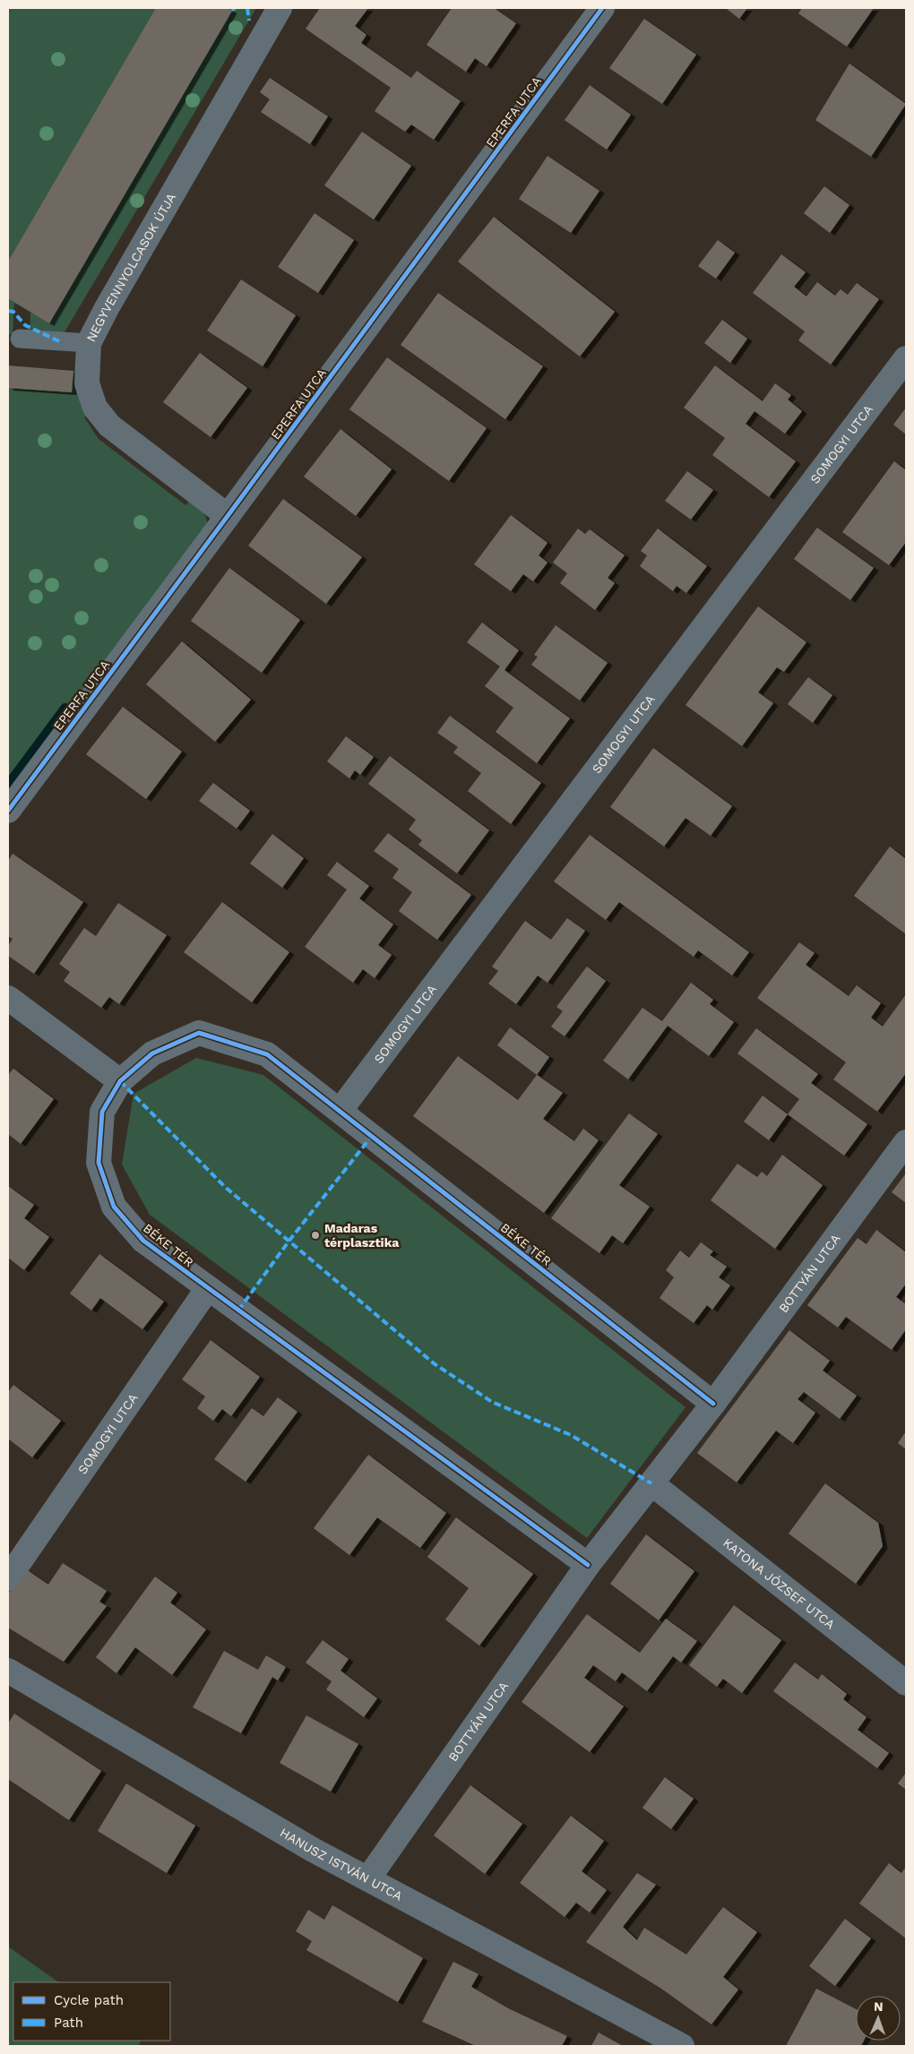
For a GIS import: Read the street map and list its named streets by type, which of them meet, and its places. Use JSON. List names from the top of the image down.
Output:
{
  "streets": {
    "street": [
      "EPERFA UTCA",
      "NEGYVENNYOLCASOK ÚTJA",
      "SOMOGYI UTCA",
      "BÉKE TÉR",
      "BOTTYÁN UTCA",
      "KATONA JÓZSEF UTCA",
      "HANUSZ ISTVÁN UTCA"
    ]
  },
  "crossings": [
    ["EPERFA UTCA", "NEGYVENNYOLCASOK ÚTJA"],
    ["SOMOGYI UTCA", "BÉKE TÉR"],
    ["BÉKE TÉR", "BOTTYÁN UTCA"],
    ["BOTTYÁN UTCA", "HANUSZ ISTVÁN UTCA"]
  ],
  "places": ["Madaras térplasztika"],
  "legend": ["Cycle path", "Path"],
  "north": "top"
}
